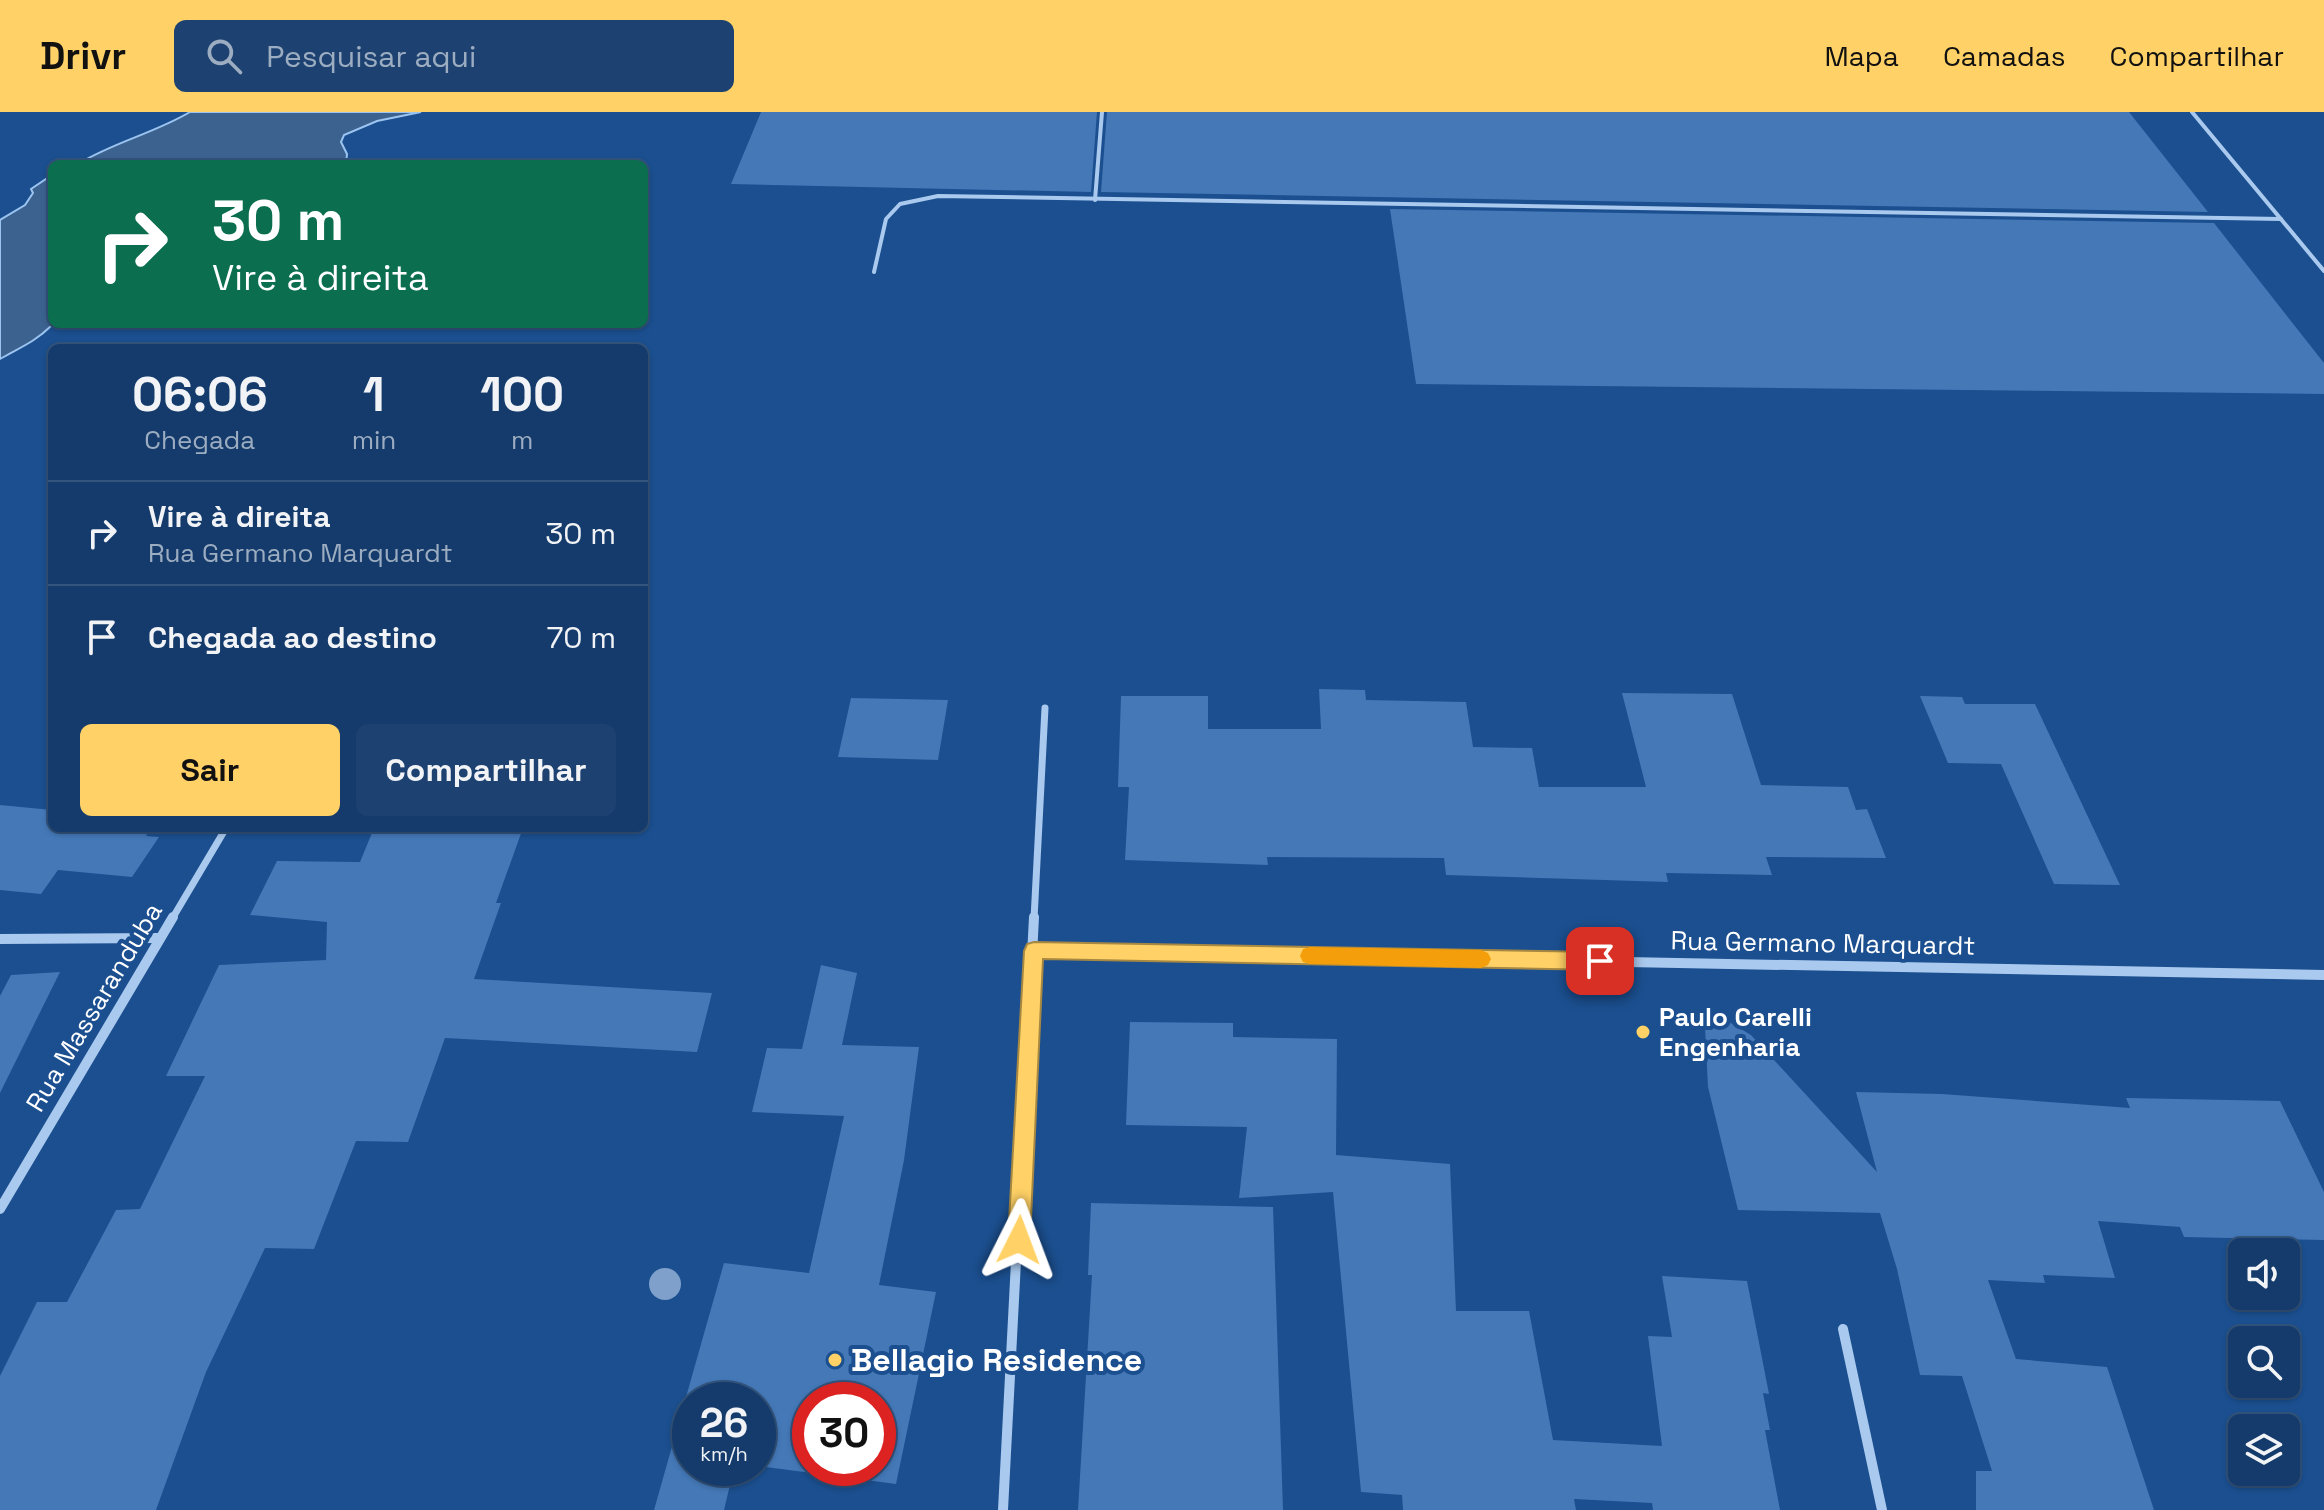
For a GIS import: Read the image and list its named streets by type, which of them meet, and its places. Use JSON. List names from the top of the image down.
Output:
{
  "streets": {
    "street": ["Rua Germano Marquardt", "Rua Massaranduba"]
  },
  "places": ["Paulo Carelli Engenharia", "Bellagio Residence"],
  "page": {
    "header": "Drivr",
    "search": "Pesquisar aqui",
    "nav": ["Mapa", "Camadas", "Compartilhar"],
    "turn": ["30 m", "Vire à direita"],
    "eta": [
      "06:06",
      "Chegada",
      "1",
      "min",
      "100",
      "m"
    ],
    "list": [
      {
        "name": "Vire à direita",
        "note": "Rua Germano Marquardt",
        "value": "30 m"
      },
      {
        "name": "Chegada ao destino",
        "value": "70 m"
      }
    ],
    "buttons": ["Sair", "Compartilhar"],
    "speed": "26 km/h",
    "limit": "30"
  }
}
